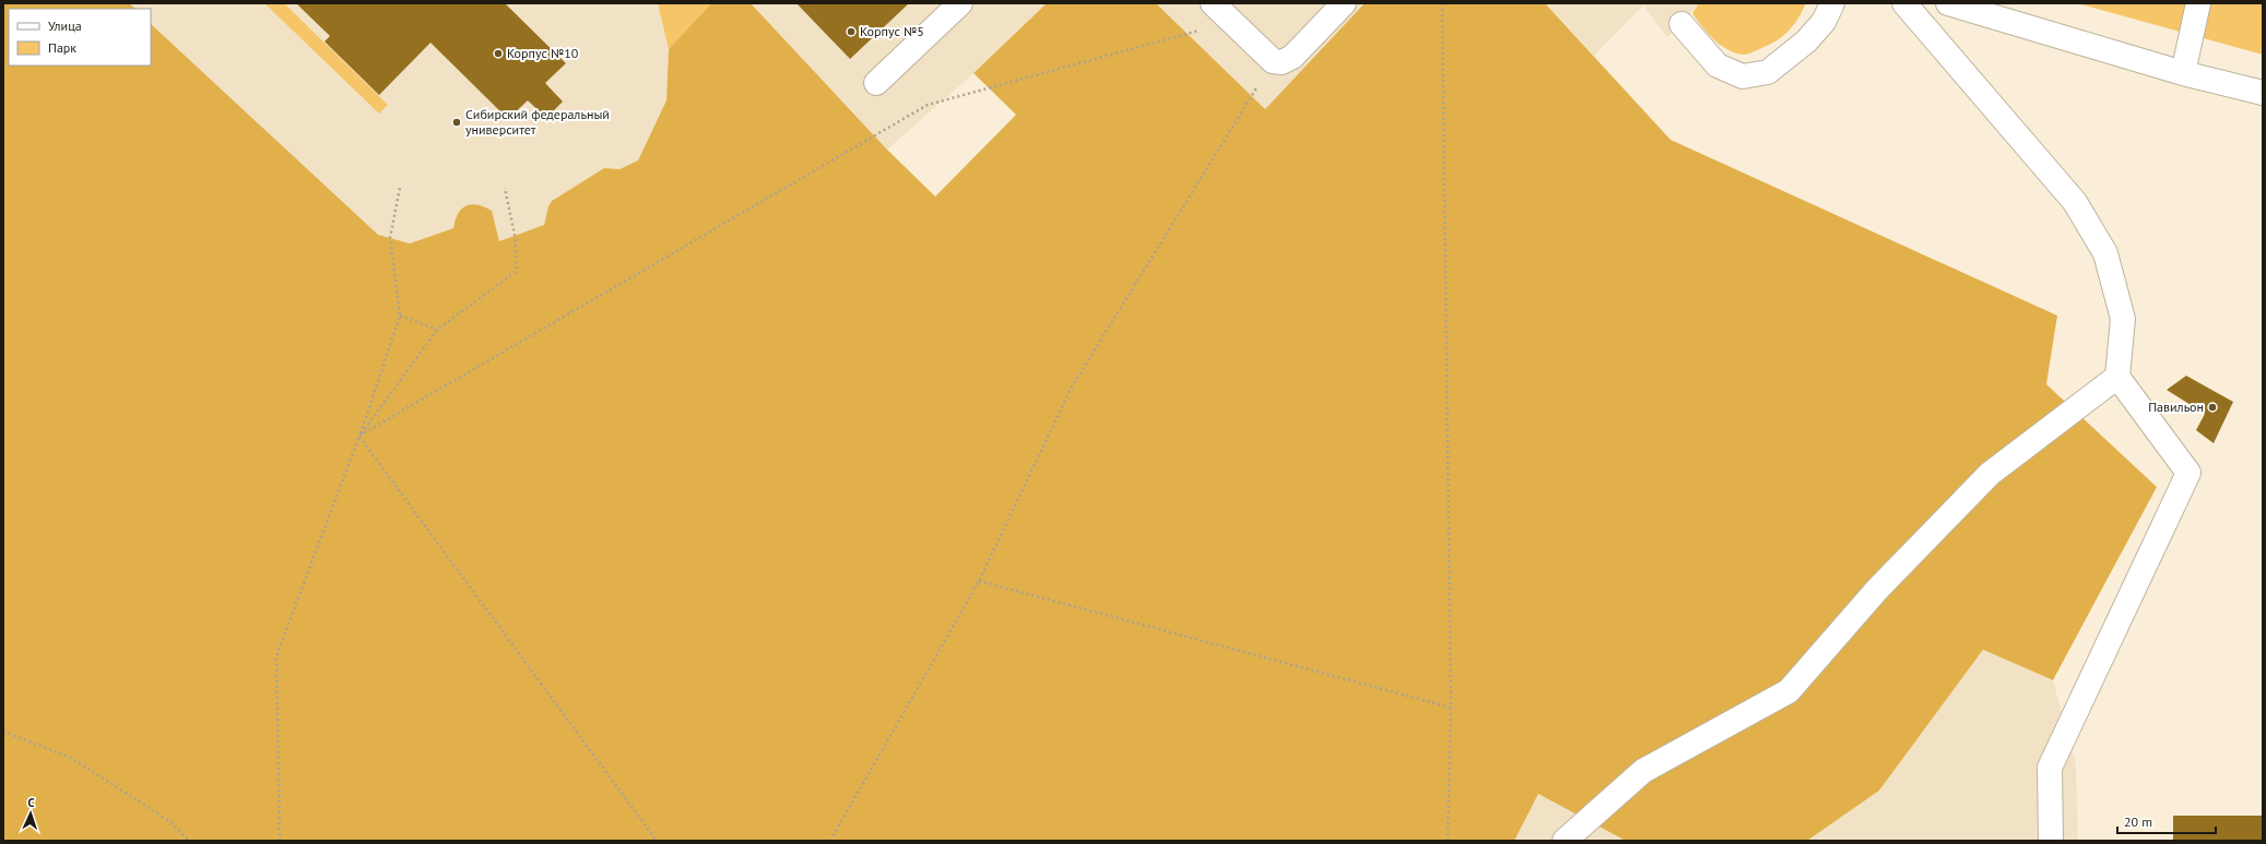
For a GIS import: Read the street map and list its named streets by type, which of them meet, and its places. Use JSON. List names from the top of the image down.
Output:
{
  "places": [
    "Корпус №5",
    "Корпус №10",
    "Сибирский федеральный университет",
    "Павильон"
  ],
  "legend": ["Улица", "Парк"],
  "scale_bar": "20 m",
  "north": "top"
}
